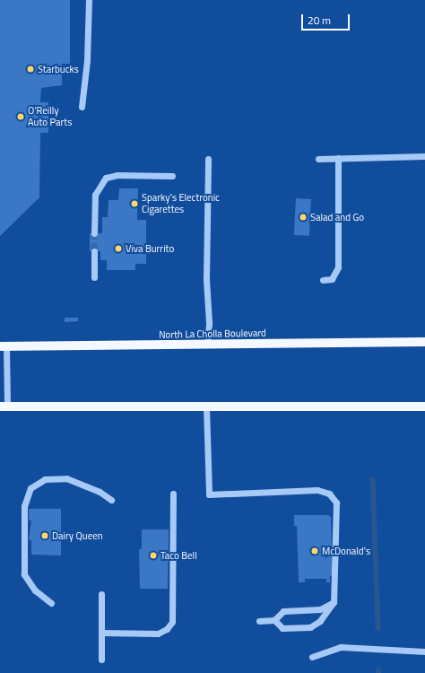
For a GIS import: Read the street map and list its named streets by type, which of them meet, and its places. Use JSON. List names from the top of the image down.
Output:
{
  "streets": {
    "main road": ["North La Cholla Boulevard"]
  },
  "places": [
    "Starbucks",
    "O'Reilly Auto Parts",
    "Sparky's Electronic Cigarettes",
    "Salad and Go",
    "Viva Burrito",
    "Dairy Queen",
    "McDonald's",
    "Taco Bell"
  ],
  "scale_bar": "20 m"
}
